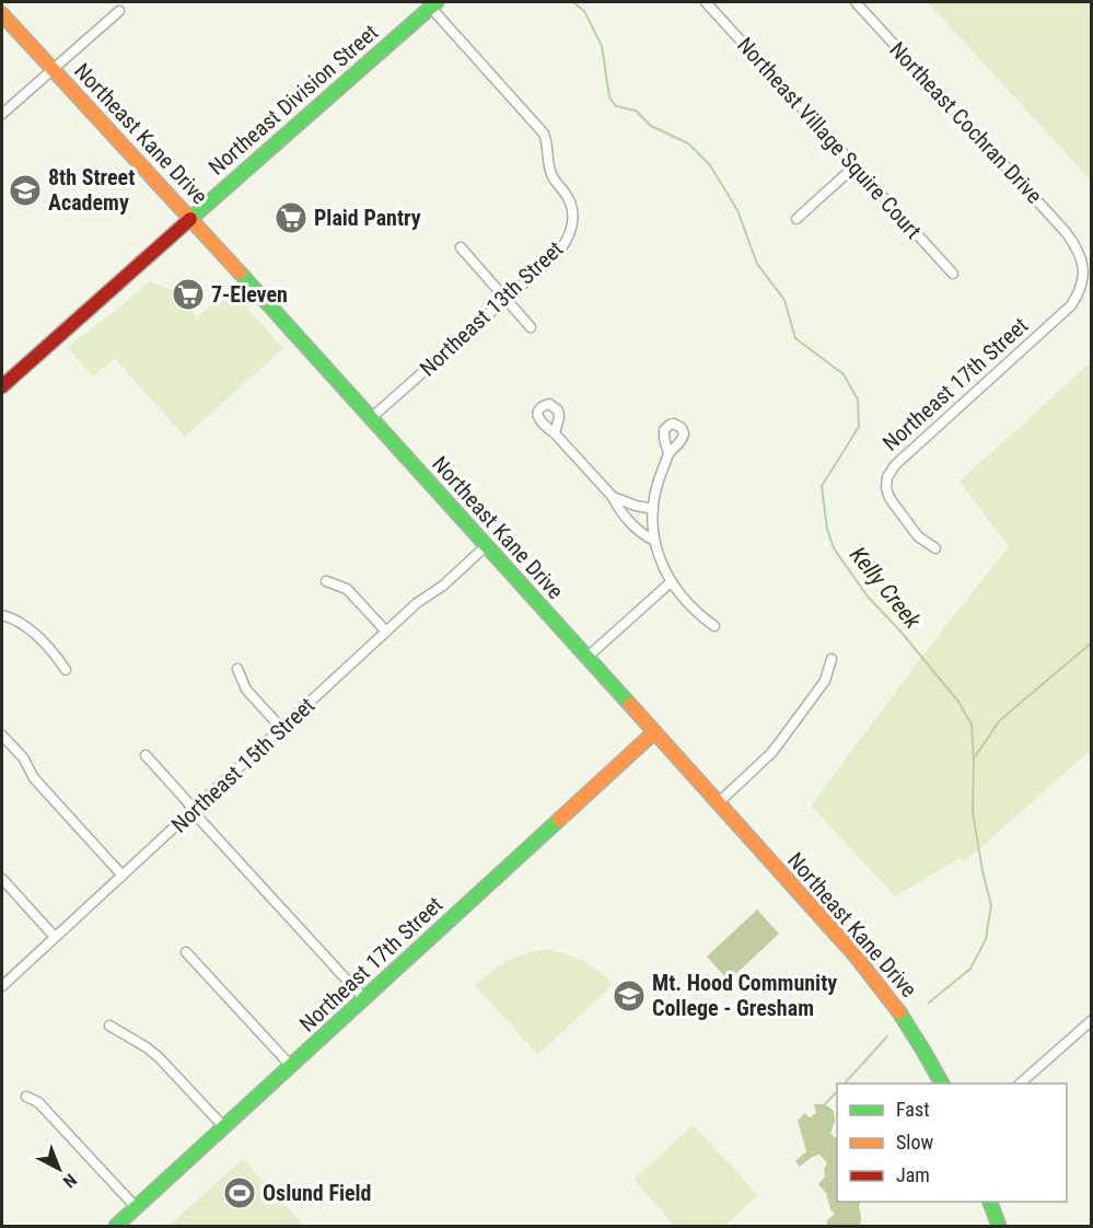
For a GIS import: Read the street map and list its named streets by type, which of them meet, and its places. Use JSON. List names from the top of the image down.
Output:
{
  "streets": {
    "main road": ["Northeast Division Street", "Northeast Kane Drive", "Northeast 17th Street"],
    "street": [
      "Northeast Cochran Drive",
      "Northeast Village Squire Court",
      "Northeast 13th Street",
      "Northeast 15th Street"
    ]
  },
  "crossings": [
    ["Northeast Division Street", "Northeast Kane Drive"],
    ["Northeast Division Street", "Northeast 13th Street"],
    ["Northeast Cochran Drive", "Northeast 17th Street"],
    ["Northeast Kane Drive", "Northeast 13th Street"],
    ["Northeast Kane Drive", "Northeast 17th Street"],
    ["Northeast Kane Drive", "Northeast 15th Street"]
  ],
  "water": ["Kelly Creek"],
  "places": {
    "school or university": ["8th Street Academy", "Mt. Hood Community College - Gresham"],
    "supermarket": ["Plaid Pantry", "7-Eleven"],
    "sports": ["Oslund Field"]
  },
  "legend": ["Fast", "Slow", "Jam"],
  "north": "bottom right"
}
